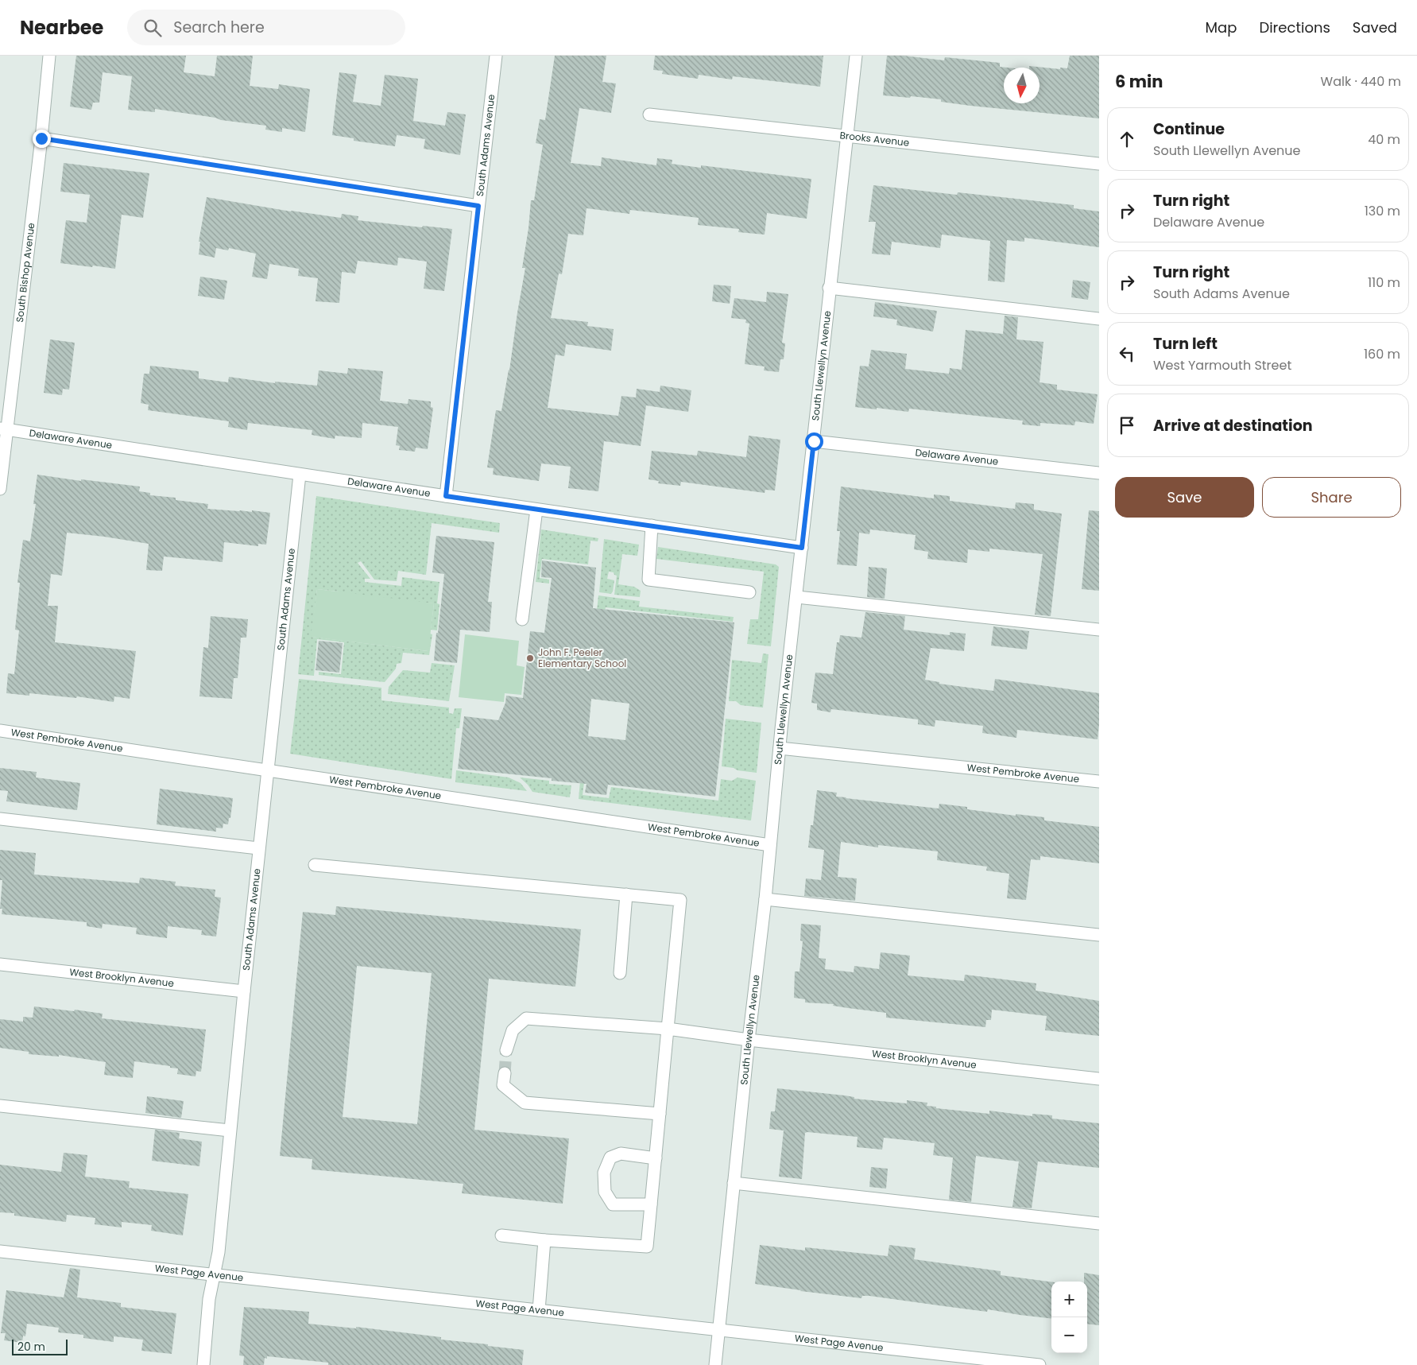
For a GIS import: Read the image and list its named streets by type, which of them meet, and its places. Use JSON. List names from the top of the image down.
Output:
{
  "streets": {
    "street": [
      "Brooks Avenue",
      "South Adams Avenue",
      "South Bishop Avenue",
      "South Llewellyn Avenue",
      "Delaware Avenue",
      "West Pembroke Avenue",
      "West Brooklyn Avenue",
      "West Page Avenue"
    ]
  },
  "crossings": [
    ["Brooks Avenue", "South Llewellyn Avenue"],
    ["South Adams Avenue", "Delaware Avenue"],
    ["South Adams Avenue", "West Pembroke Avenue"],
    ["South Adams Avenue", "West Brooklyn Avenue"],
    ["South Adams Avenue", "West Page Avenue"],
    ["South Bishop Avenue", "Delaware Avenue"],
    ["South Llewellyn Avenue", "Delaware Avenue"],
    ["South Llewellyn Avenue", "West Pembroke Avenue"],
    ["South Llewellyn Avenue", "West Brooklyn Avenue"],
    ["South Llewellyn Avenue", "West Page Avenue"]
  ],
  "places": ["John F. Peeler Elementary School"],
  "scale_bar": "20 m",
  "north": "bottom",
  "page": {
    "header": "Nearbee",
    "search": "Search here",
    "nav": ["Map", "Directions", "Saved"],
    "heading": ["6 min", "Walk · 440 m"],
    "list": [
      ["Continue", "South Llewellyn Avenue", "40 m"],
      ["Turn right", "Delaware Avenue", "130 m"],
      ["Turn right", "South Adams Avenue", "110 m"],
      ["Turn left", "West Yarmouth Street", "160 m"],
      "Arrive at destination"
    ],
    "buttons": ["Save", "Share"],
    "map_buttons": ["+", "−"],
    "scale": "20 m"
  }
}
